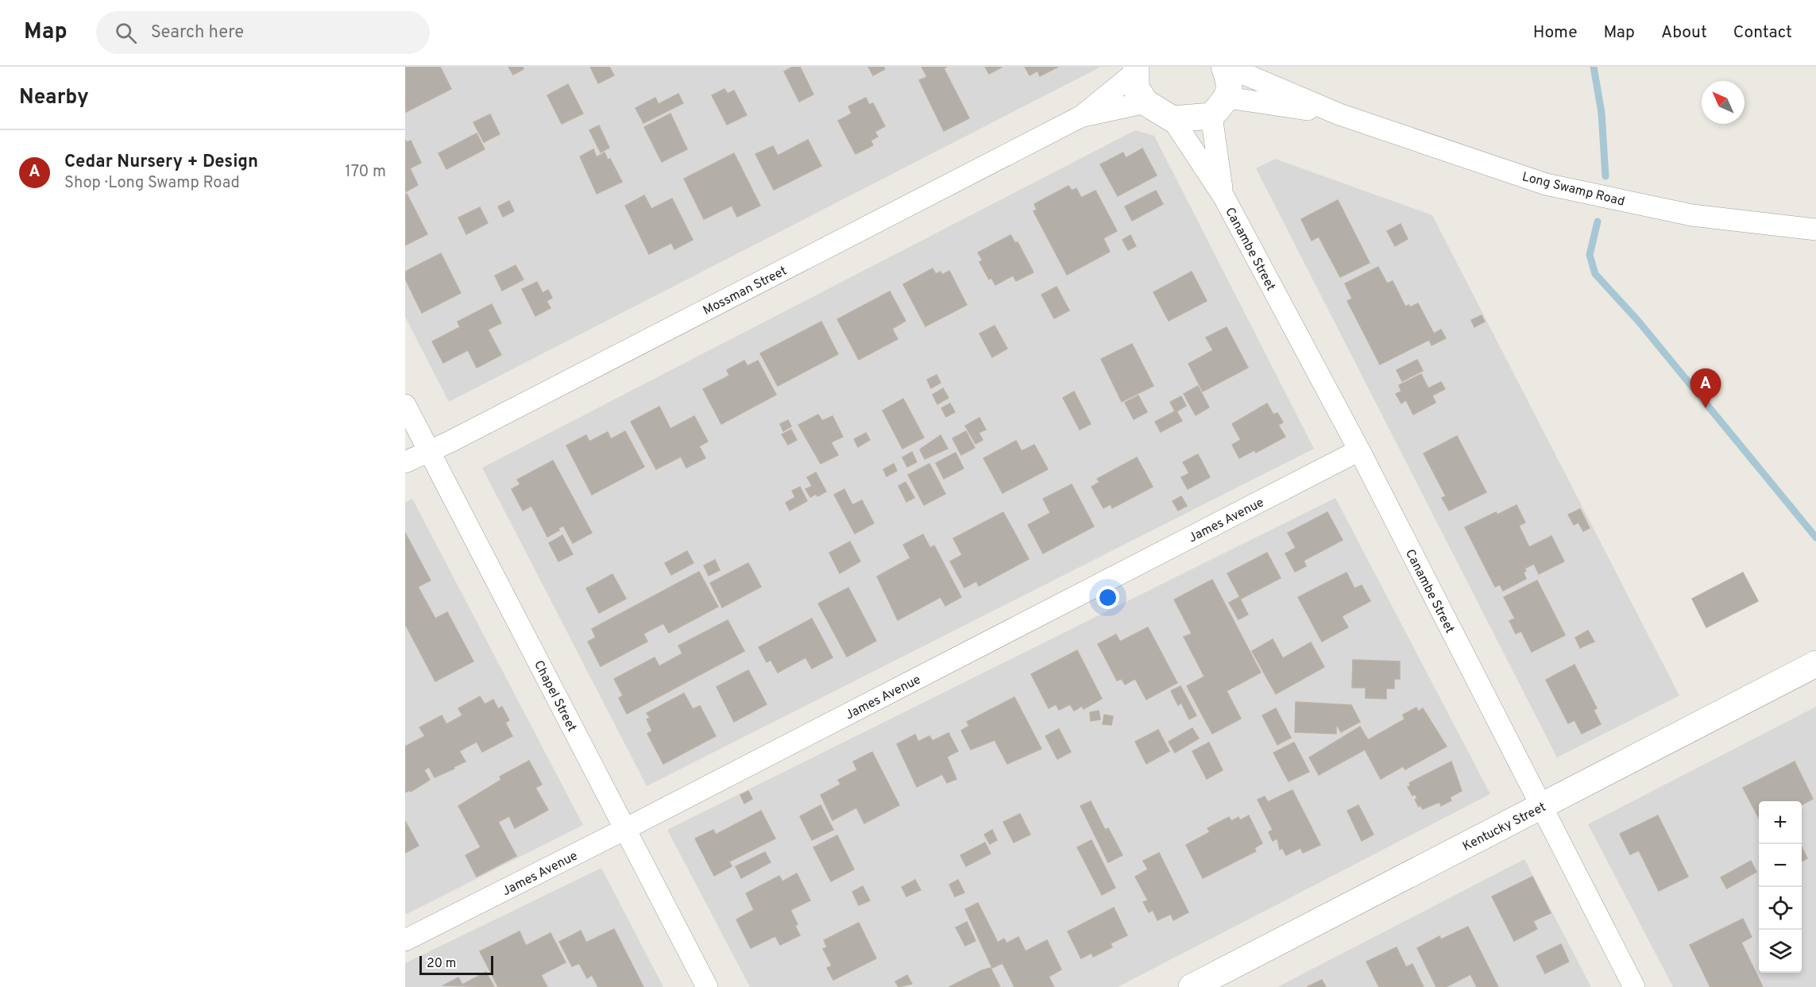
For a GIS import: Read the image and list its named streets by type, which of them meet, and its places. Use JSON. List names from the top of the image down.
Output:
{
  "streets": {
    "street": [
      "Long Swamp Road",
      "Canambe Street",
      "Mossman Street",
      "James Avenue",
      "Chapel Street",
      "Kentucky Street"
    ]
  },
  "crossings": [
    ["Long Swamp Road", "Canambe Street"],
    ["Canambe Street", "James Avenue"],
    ["Canambe Street", "Kentucky Street"],
    ["Mossman Street", "Chapel Street"],
    ["James Avenue", "Chapel Street"]
  ],
  "scale_bar": "20 m",
  "north": "top left",
  "page": {
    "header": "Map",
    "search": "Search here",
    "nav": [
      "Home",
      "Map",
      "About",
      "Contact"
    ],
    "heading": "Nearby",
    "list": [
      {
        "mark": "A",
        "name": "Cedar Nursery + Design",
        "note": "Shop · Long Swamp Road",
        "value": "170 m"
      }
    ],
    "pins": "A",
    "map_buttons": ["+", "−"],
    "scale": "20 m"
  }
}
